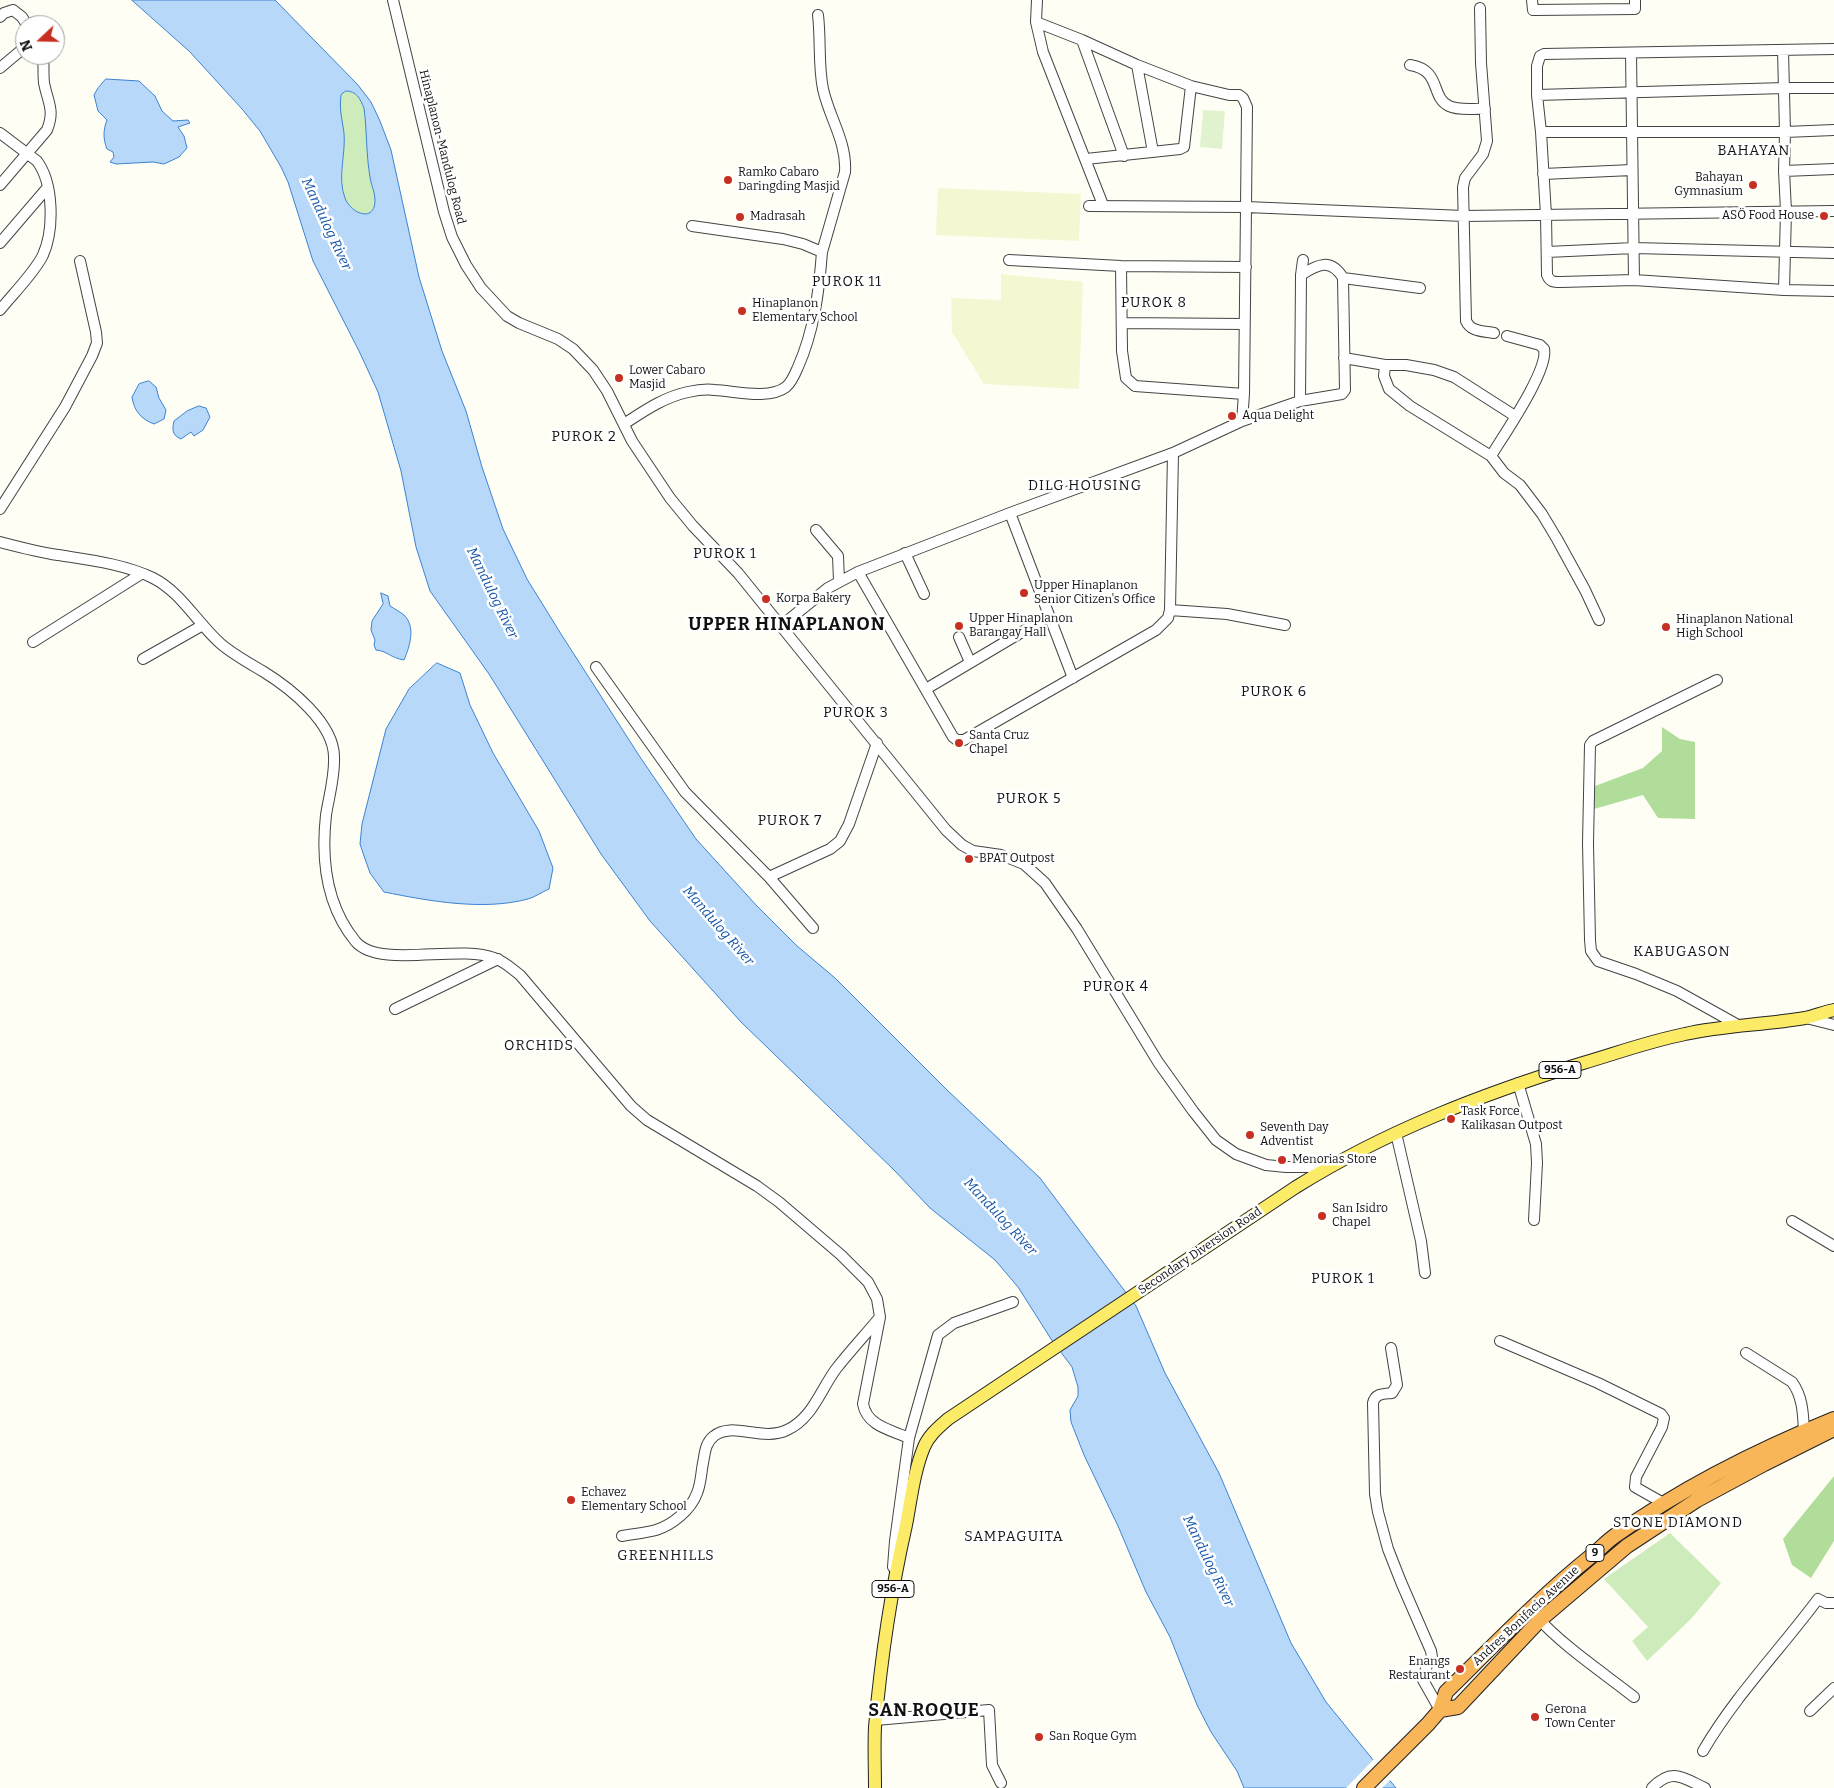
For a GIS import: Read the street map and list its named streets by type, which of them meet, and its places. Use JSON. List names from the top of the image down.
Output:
{
  "streets": {
    "highway": ["9", "Andres Bonifacio Avenue"],
    "main road": ["956-A", "Secondary Diversion Road"],
    "street": ["Hinaplanon-Mandulog Road"]
  },
  "crossings": [
    ["Hinaplanon-Mandulog Road", "Secondary Diversion Road"],
    ["956-A", "Secondary Diversion Road"]
  ],
  "districts": [
    "BAHAYAN",
    "PUROK 11",
    "PUROK 8",
    "PUROK 2",
    "DILG HOUSING",
    "PUROK 1",
    "UPPER HINAPLANON",
    "PUROK 6",
    "PUROK 3",
    "PUROK 5",
    "PUROK 7",
    "KABUGASON",
    "PUROK 4",
    "ORCHIDS",
    "PUROK 1",
    "STONE DIAMOND",
    "SAMPAGUITA",
    "GREENHILLS",
    "SAN ROQUE"
  ],
  "water": ["Mandulog River"],
  "places": [
    "Ramko Cabaro Daringding Masjid",
    "Bahayan Gymnasium",
    "ASÖ Food House",
    "Madrasah",
    "Hinaplanon Elementary School",
    "Lower Cabaro Masjid",
    "Aqua Delight",
    "Upper Hinaplanon Senior Citizen's Office",
    "Korpa Bakery",
    "Upper Hinaplanon Barangay Hall",
    "Hinaplanon National High School",
    "Santa Cruz Chapel",
    "BPAT Outpost",
    "Task Force Kalikasan Outpost",
    "Seventh Day Adventist",
    "Menorias Store",
    "San Isidro Chapel",
    "Echavez Elementary School",
    "Enangs Restaurant",
    "Gerona Town Center",
    "San Roque Gym"
  ],
  "north": "left"
}
